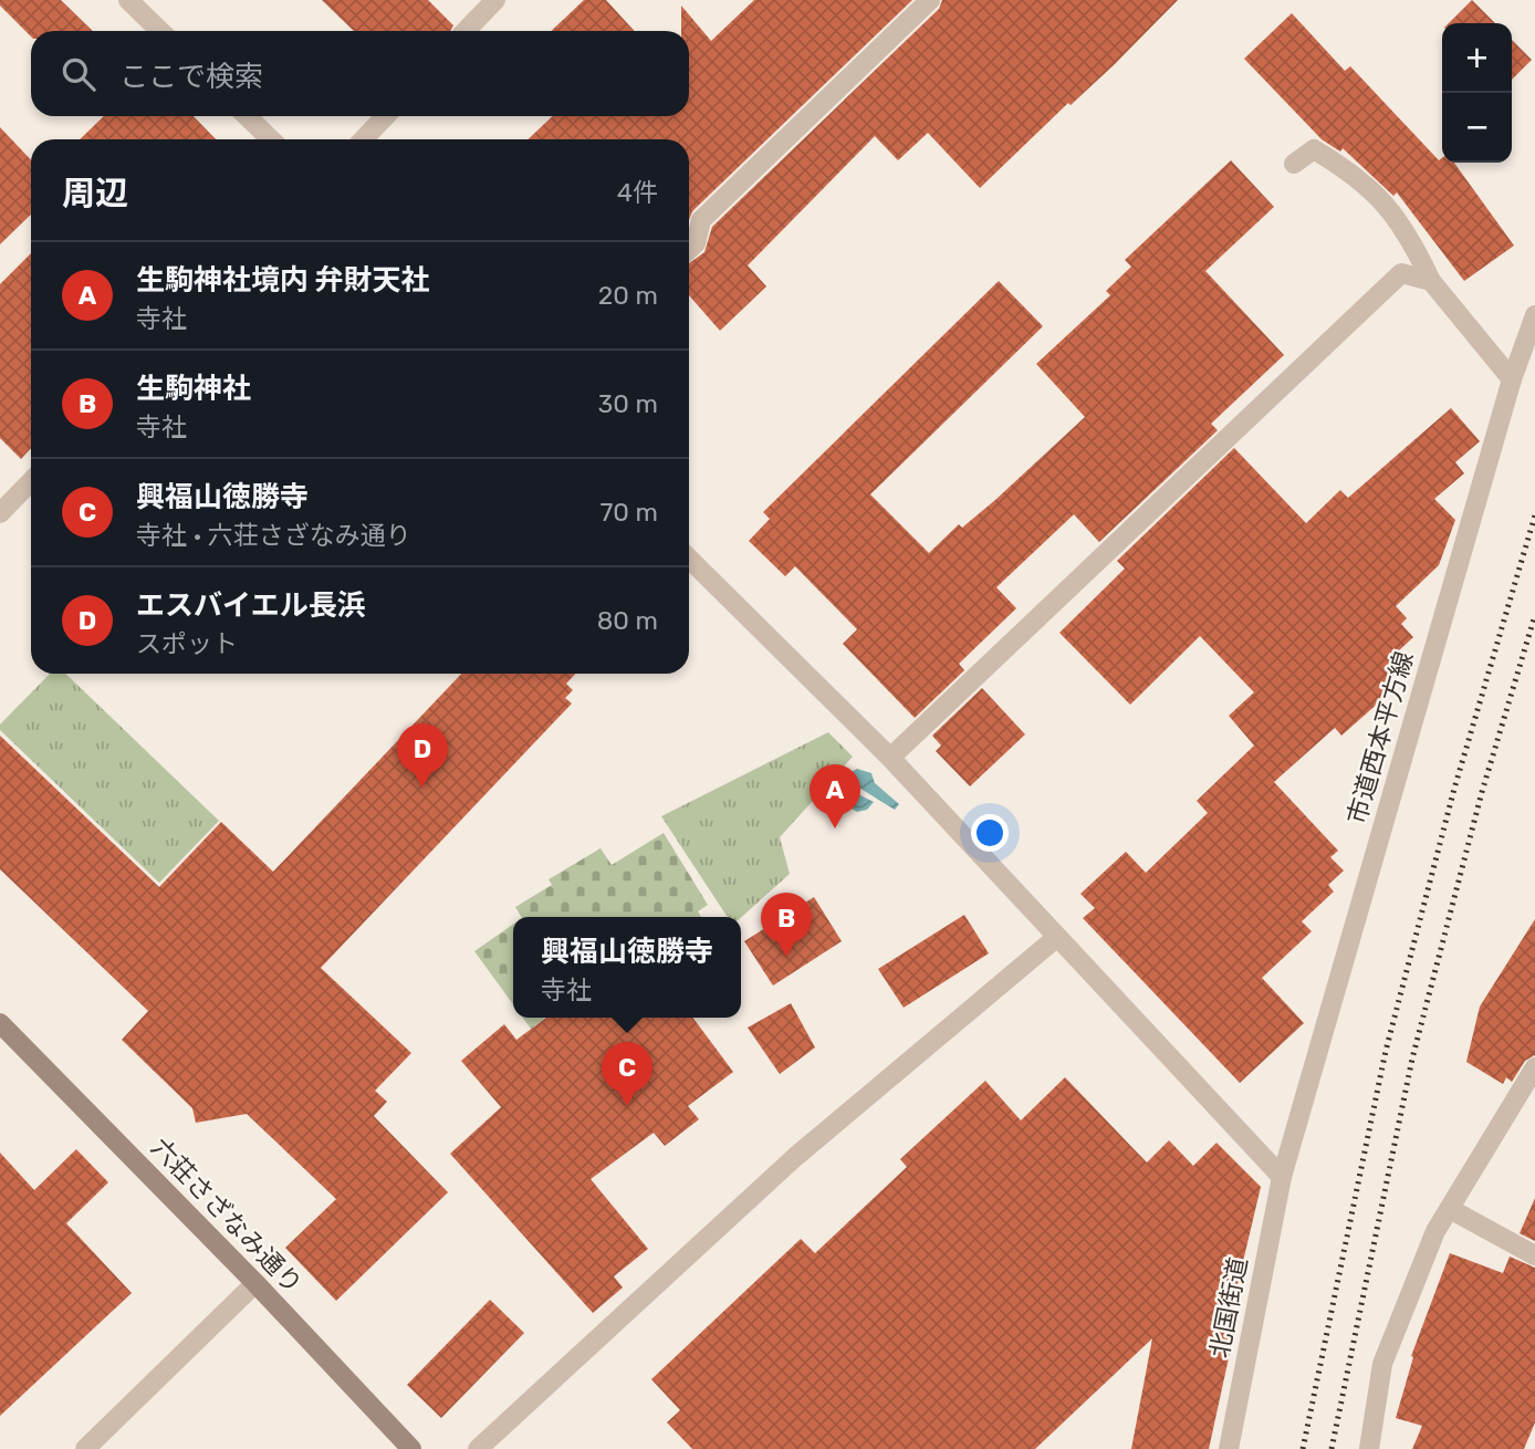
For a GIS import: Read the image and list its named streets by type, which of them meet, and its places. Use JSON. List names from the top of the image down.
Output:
{
  "streets": {
    "street": ["市道西本平方線", "六荘さざなみ通り", "北国街道"]
  },
  "crossings": [
    ["市道西本平方線", "北国街道"]
  ],
  "page": {
    "map_buttons": ["+", "−"],
    "search": "ここで検索",
    "heading": ["周辺", "4件"],
    "list": [
      {
        "mark": "A",
        "name": "生駒神社境内 弁財天社",
        "note": "寺社",
        "value": "20 m"
      },
      {
        "mark": "B",
        "name": "生駒神社",
        "note": "寺社",
        "value": "30 m"
      },
      {
        "mark": "C",
        "name": "興福山徳勝寺",
        "note": "寺社 · 六荘さざなみ通り",
        "value": "70 m"
      },
      {
        "mark": "D",
        "name": "エスバイエル長浜",
        "note": "スポット",
        "value": "80 m"
      }
    ],
    "pins": [
      "D",
      "A",
      "B",
      "C"
    ],
    "popup": ["興福山徳勝寺", "寺社"]
  }
}
